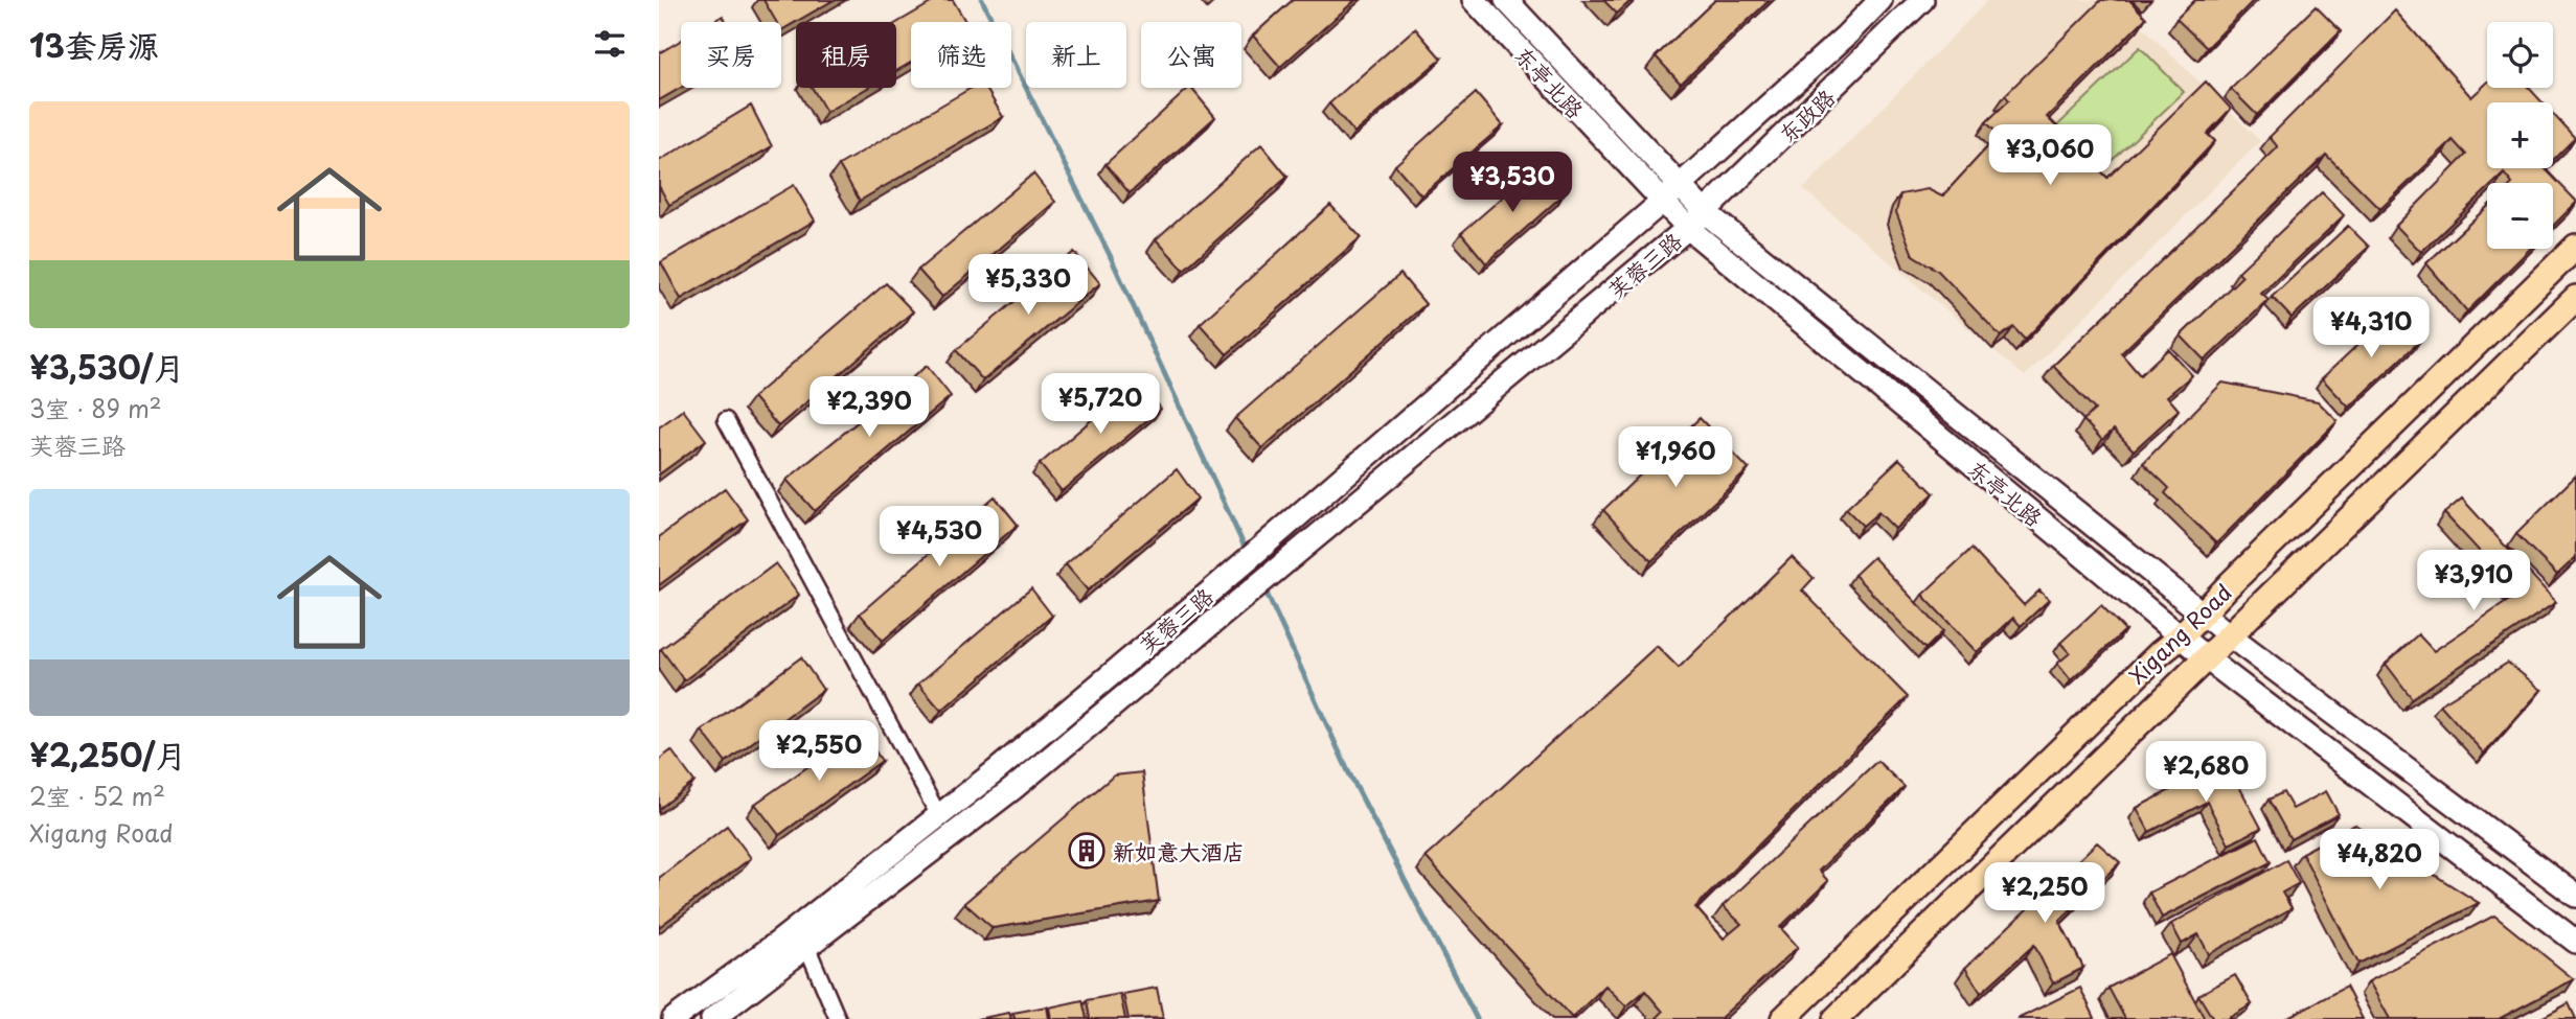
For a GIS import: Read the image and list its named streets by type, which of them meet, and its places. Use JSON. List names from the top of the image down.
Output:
{
  "streets": {
    "main road": [
      "东亭北路",
      "东政路",
      "芙蓉三路",
      "Xigang Road"
    ]
  },
  "crossings": [
    ["东亭北路", "东政路"],
    ["东亭北路", "芙蓉三路"],
    ["东亭北路", "Xigang Road"],
    ["东政路", "芙蓉三路"]
  ],
  "places": {
    "building": ["新如意大酒店"]
  },
  "page": {
    "heading": "13套房源",
    "map_buttons": ["+", "−"],
    "chip": [
      "买房",
      "租房",
      "筛选",
      "新上",
      "公寓"
    ],
    "list": [
      {
        "name": "¥3,530/月",
        "note": "3室 · 89 m² · 芙蓉三路"
      },
      {
        "name": "¥2,250/月",
        "note": "2室 · 52 m² · Xigang Road"
      }
    ],
    "price": [
      "¥3,060",
      "¥3,530",
      "¥5,330",
      "¥4,310",
      "¥5,720",
      "¥2,390",
      "¥1,960",
      "¥4,530",
      "¥3,910",
      "¥2,550",
      "¥2,680",
      "¥4,820",
      "¥2,250"
    ]
  }
}
